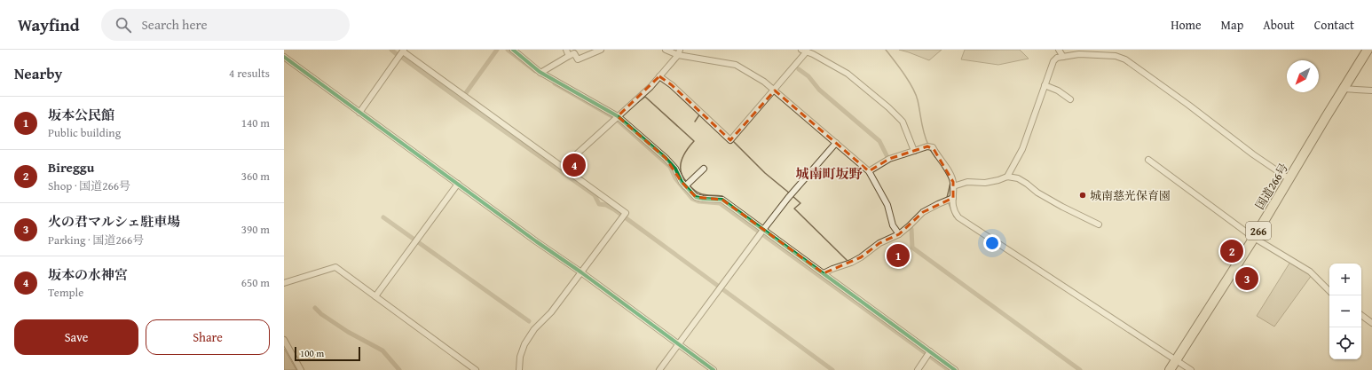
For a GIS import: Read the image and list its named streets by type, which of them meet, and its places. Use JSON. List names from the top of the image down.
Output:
{
  "streets": {
    "highway": ["国道266号", "266"]
  },
  "districts": ["城南町坂野"],
  "places": ["城南慈光保育園"],
  "scale_bar": "100 m",
  "north": "bottom left",
  "page": {
    "header": "Wayfind",
    "search": "Search here",
    "nav": [
      "Home",
      "Map",
      "About",
      "Contact"
    ],
    "heading": ["Nearby", "4 results"],
    "list": [
      {
        "mark": "1",
        "name": "坂本公民館",
        "note": "Public building",
        "value": "140 m"
      },
      {
        "mark": "2",
        "name": "Bireggu",
        "note": "Shop · 国道266号",
        "value": "360 m"
      },
      {
        "mark": "3",
        "name": "火の君マルシェ駐車場",
        "note": "Parking · 国道266号",
        "value": "390 m"
      },
      {
        "mark": "4",
        "name": "坂本の水神宮",
        "note": "Temple",
        "value": "650 m"
      }
    ],
    "pins": [
      "4",
      "2",
      "1",
      "3"
    ],
    "map_buttons": ["+", "−"],
    "buttons": ["Save", "Share"],
    "scale": "100 m"
  }
}
